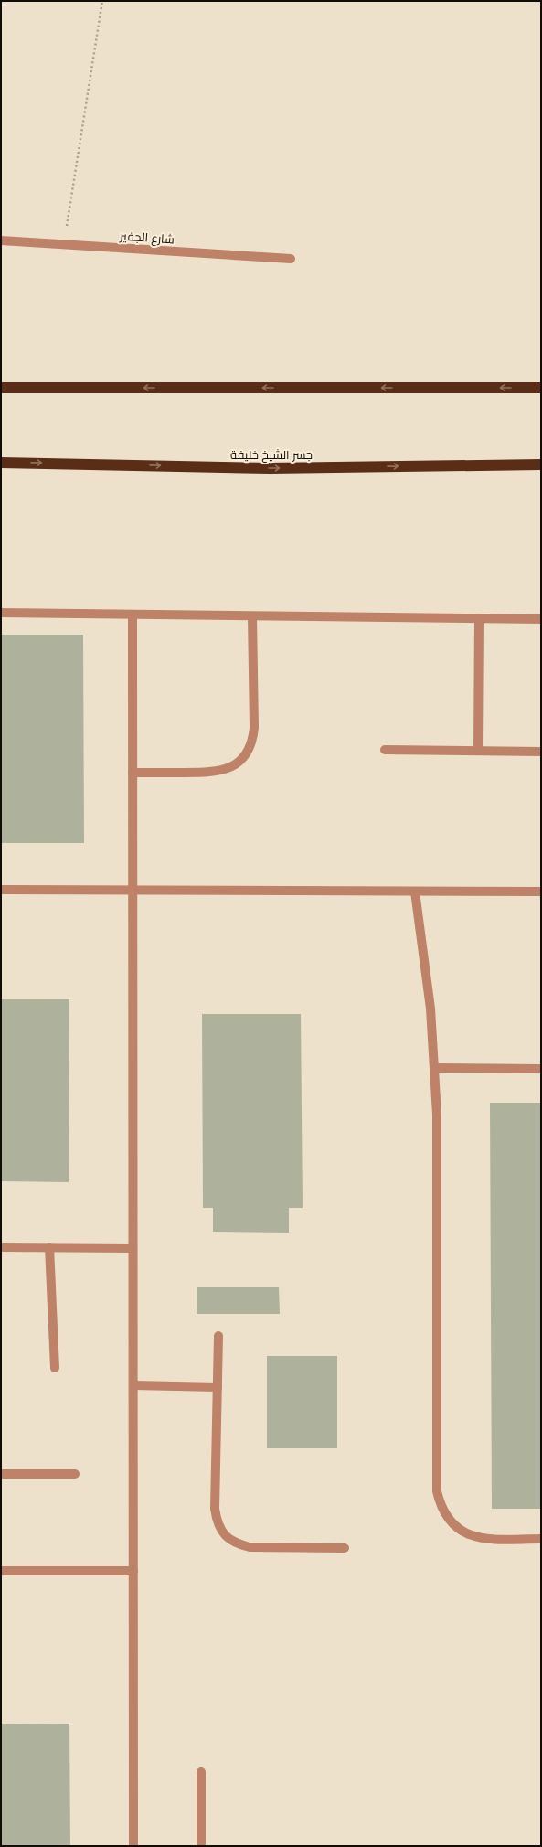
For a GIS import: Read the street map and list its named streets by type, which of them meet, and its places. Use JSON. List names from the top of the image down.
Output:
{
  "streets": {
    "highway": ["جسر الشيخ خليفة"],
    "street": ["شارع الجفير"]
  }
}
